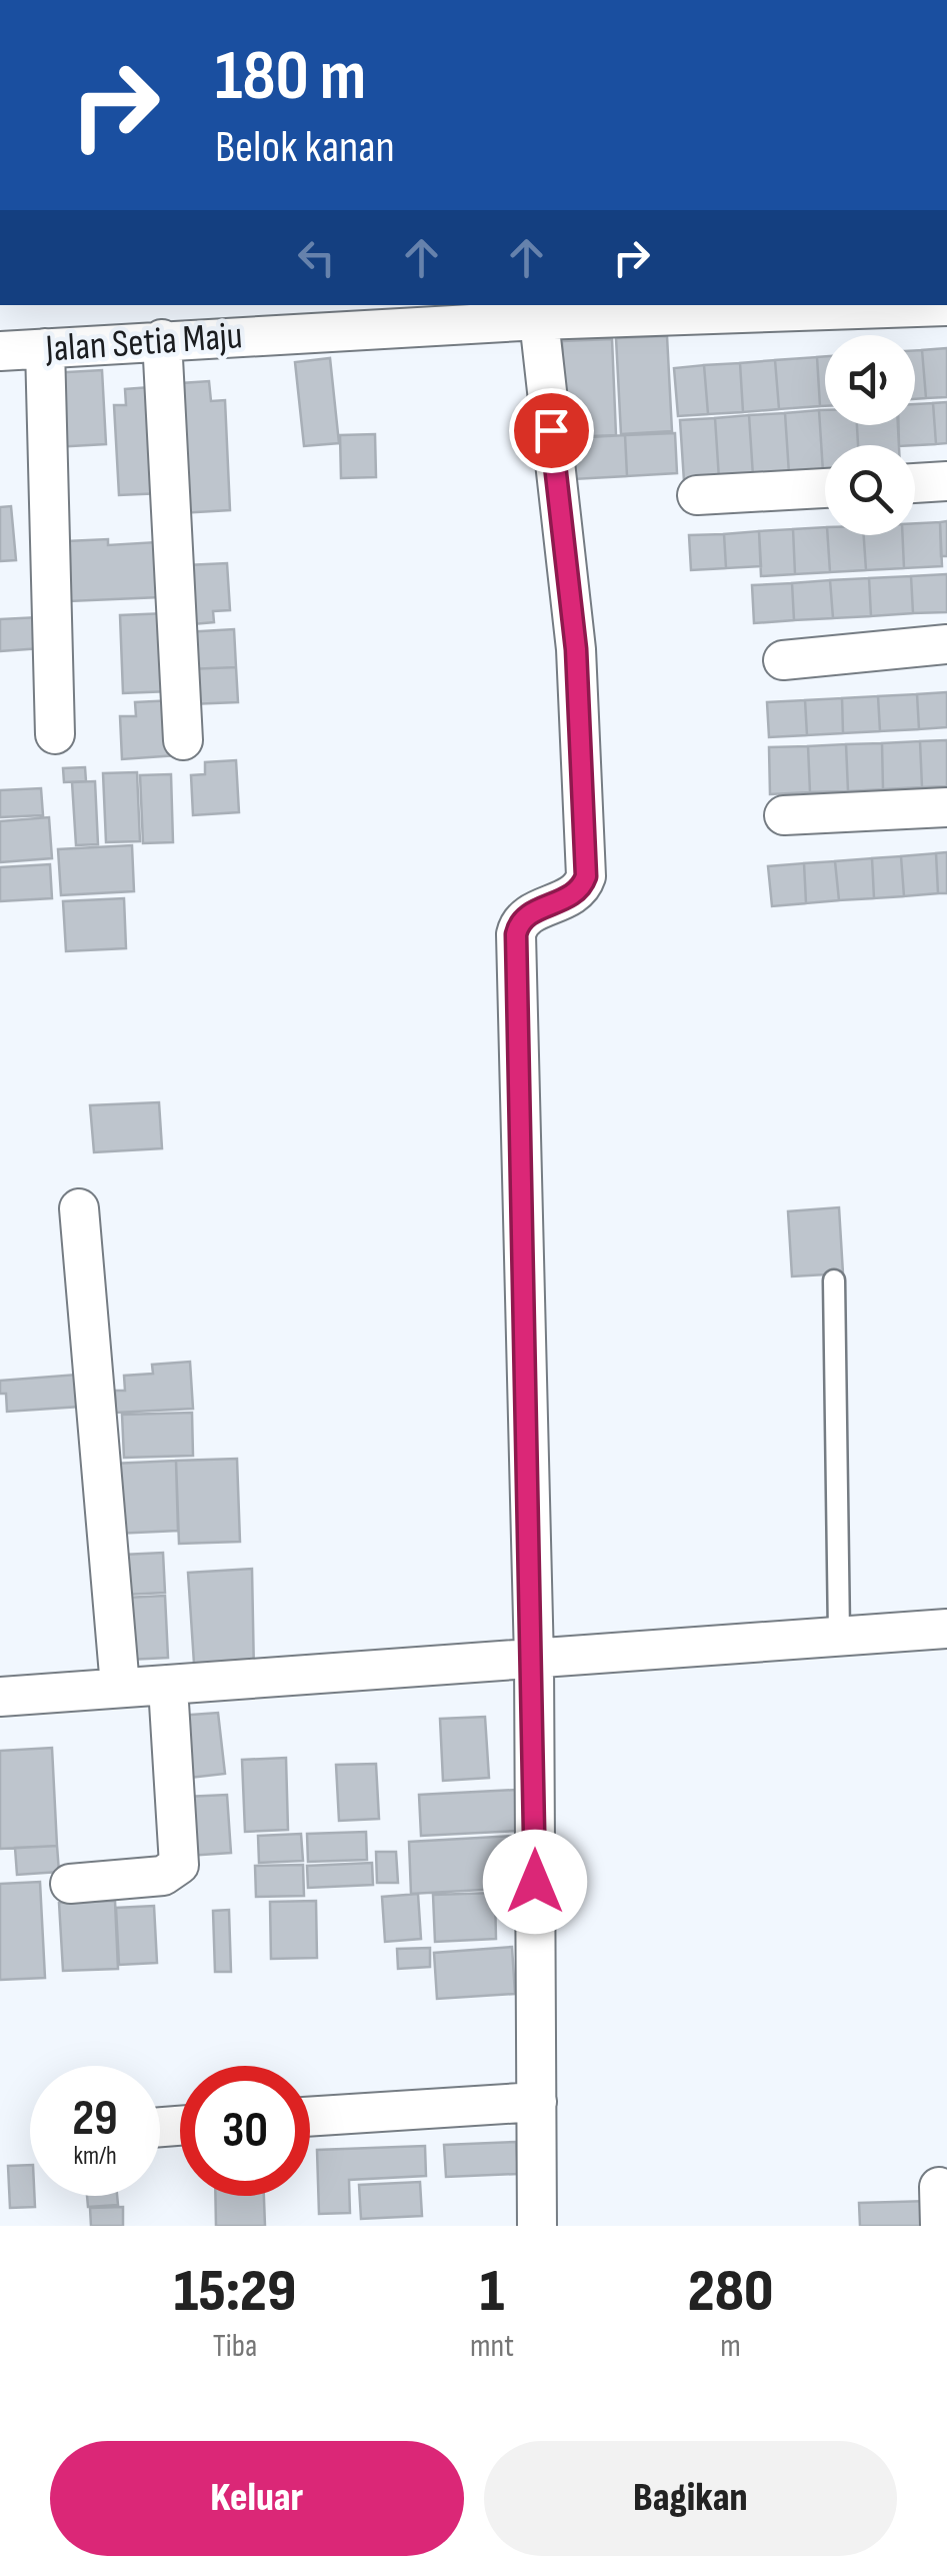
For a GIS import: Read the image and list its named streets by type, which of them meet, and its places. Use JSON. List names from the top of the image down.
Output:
{
  "streets": {
    "street": ["Jalan Setia Maju"]
  },
  "page": {
    "turn": ["180 m", "Belok kanan"],
    "speed": "29 km/h",
    "limit": "30",
    "eta": [
      "15:29",
      "Tiba",
      "1",
      "mnt",
      "280",
      "m"
    ],
    "buttons": ["Keluar", "Bagikan"]
  }
}
